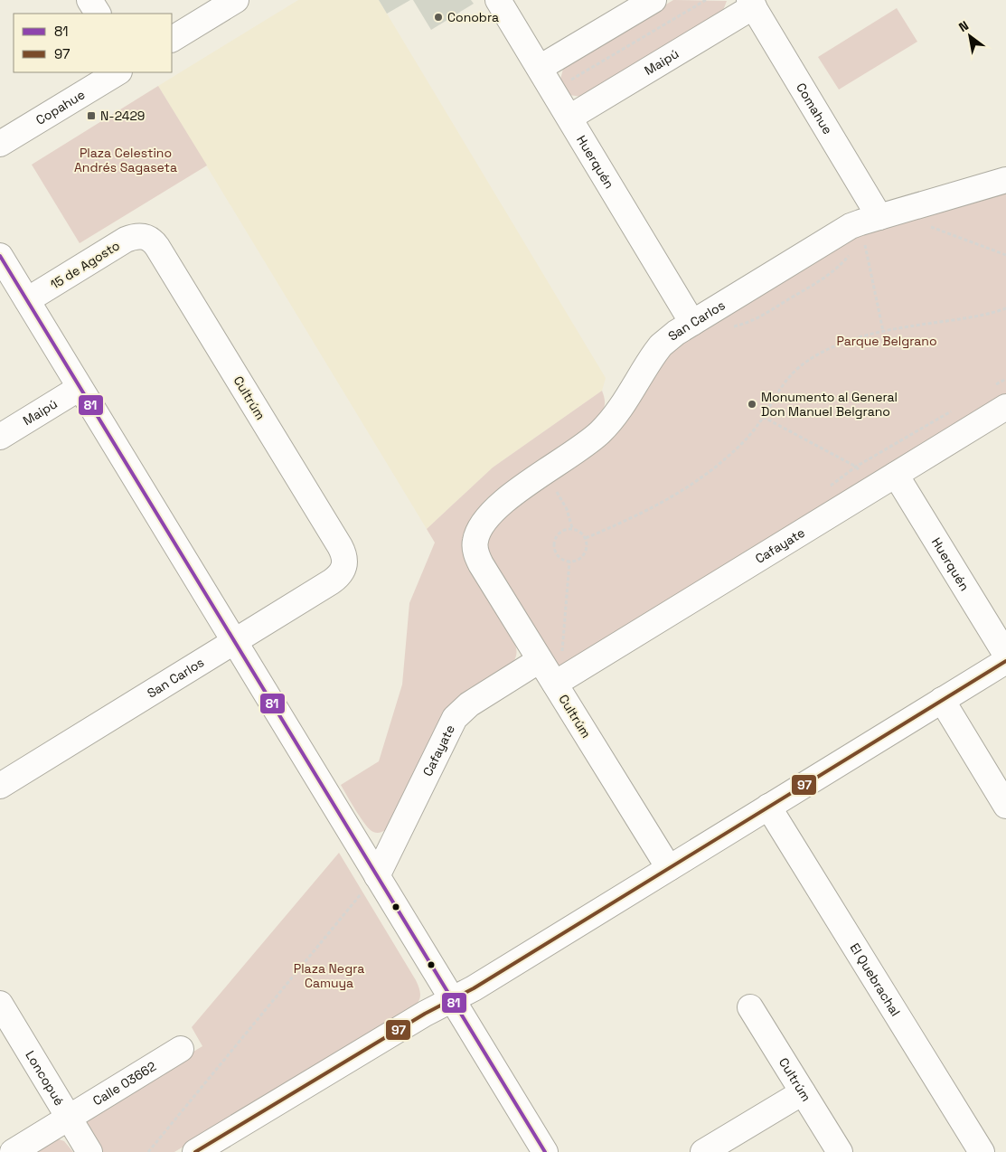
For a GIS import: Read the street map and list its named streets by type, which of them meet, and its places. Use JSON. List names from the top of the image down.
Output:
{
  "streets": {
    "street": [
      "Maipú",
      "Copahue",
      "Comahue",
      "Huerquén",
      "15 de Agosto",
      "San Carlos",
      "Cultrúm",
      "Cafayate",
      "El Quebrachal",
      "Loncopué",
      "Calle 03662"
    ]
  },
  "crossings": [
    ["Maipú", "Comahue"],
    ["Maipú", "Huerquén"],
    ["Comahue", "San Carlos"],
    ["Huerquén", "San Carlos"],
    ["Huerquén", "Cafayate"],
    ["15 de Agosto", "Cultrúm"],
    ["San Carlos", "Cultrúm"],
    ["Cultrúm", "Cafayate"],
    ["Loncopué", "Calle 03662"]
  ],
  "parks": ["Plaza Celestino Andrés Sagaseta", "Parque Belgrano", "Plaza Negra Camuya"],
  "places": {
    "other": ["Conobra", "Monumento al General Don Manuel Belgrano"],
    "transit": ["N-2429"]
  },
  "lines": ["transit line 81", "transit line 97"],
  "legend": ["81", "97"],
  "north": "top left"
}
